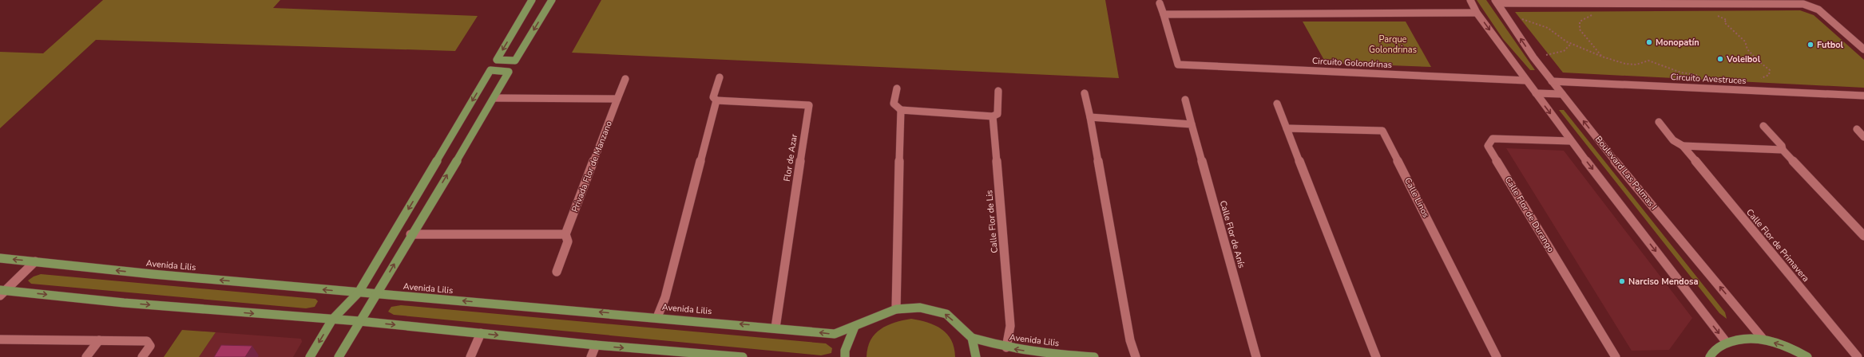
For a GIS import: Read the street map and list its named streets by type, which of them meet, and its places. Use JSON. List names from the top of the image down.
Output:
{
  "streets": {
    "main road": ["Avenida Lilis"],
    "street": [
      "Circuito Golondrinas",
      "Circuito Avestruces",
      "Flor de Azar",
      "Privada Flor de Manzano",
      "Boulevard Las Palmas I",
      "Calle Linos",
      "Calle Flor de Durango",
      "Calle Flor de Lis",
      "Calle Flor de Anís",
      "Calle Flor de Primavera"
    ]
  },
  "crossings": [
    ["Circuito Avestruces", "Boulevard Las Palmas I"],
    ["Flor de Azar", "Avenida Lilis"],
    ["Calle Flor de Lis", "Avenida Lilis"]
  ],
  "parks": ["Parque Golondrinas"],
  "places": [
    "Monopatín",
    "Futbol",
    "Voleibol",
    "Narciso Mendosa"
  ]
}
